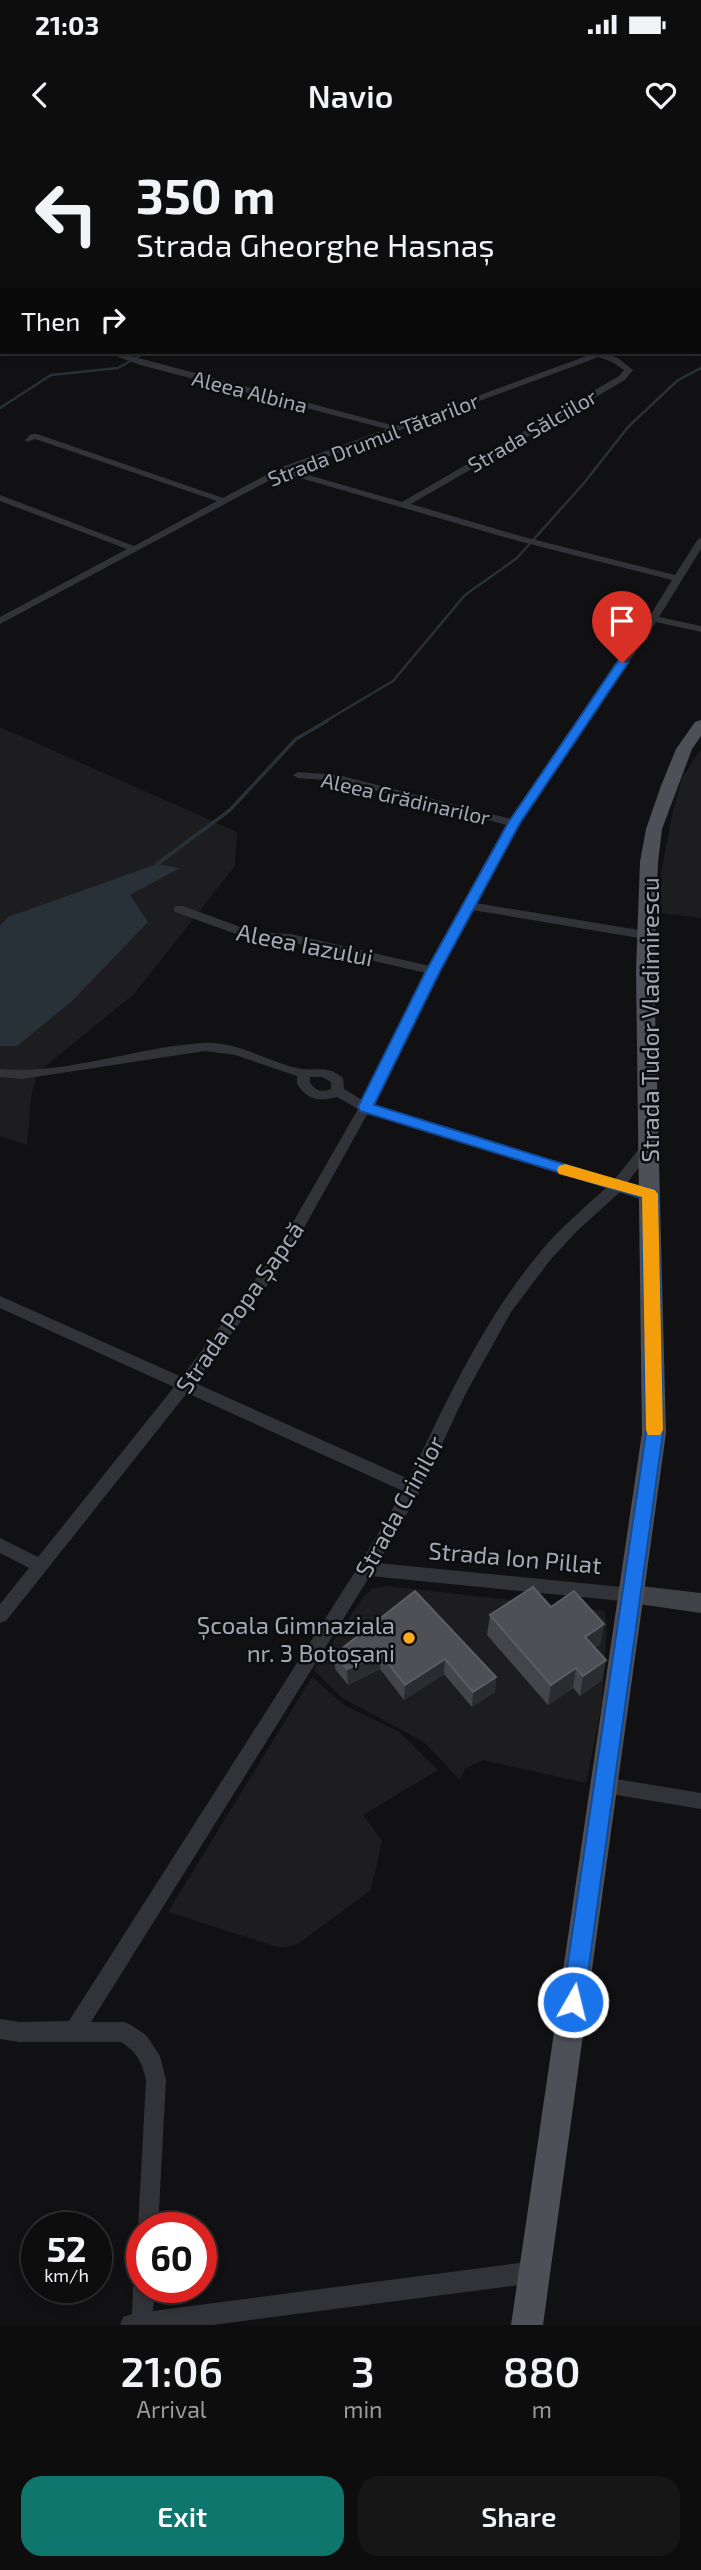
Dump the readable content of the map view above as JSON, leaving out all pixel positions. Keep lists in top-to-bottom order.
{
  "streets": {
    "main road": ["Strada Tudor Vladimirescu", "Strada Ion Pillat"],
    "street": [
      "Aleea Albina",
      "Strada Sălciilor",
      "Strada Drumul Tătarilor",
      "Aleea Grădinarilor",
      "Aleea Iazului",
      "Strada Popa Șapcă",
      "Strada Crinilor"
    ]
  },
  "crossings": [
    ["Aleea Albina", "Strada Drumul Tătarilor"],
    ["Aleea Grădinarilor", "Strada Popa Șapcă"],
    ["Aleea Iazului", "Strada Popa Șapcă"],
    ["Strada Tudor Vladimirescu", "Strada Crinilor"],
    ["Strada Tudor Vladimirescu", "Strada Ion Pillat"],
    ["Strada Crinilor", "Strada Ion Pillat"]
  ],
  "places": ["Școala Gimnaziala nr. 3 Botoșani"],
  "page": {
    "status": "21:03",
    "header": "Navio",
    "turn": ["350 m", "Strada Gheorghe Hasnaș"],
    "then": "Then",
    "speed": "52 km/h",
    "limit": "60",
    "eta": [
      "21:06",
      "Arrival",
      "3",
      "min",
      "880",
      "m"
    ],
    "buttons": ["Exit", "Share"]
  }
}
